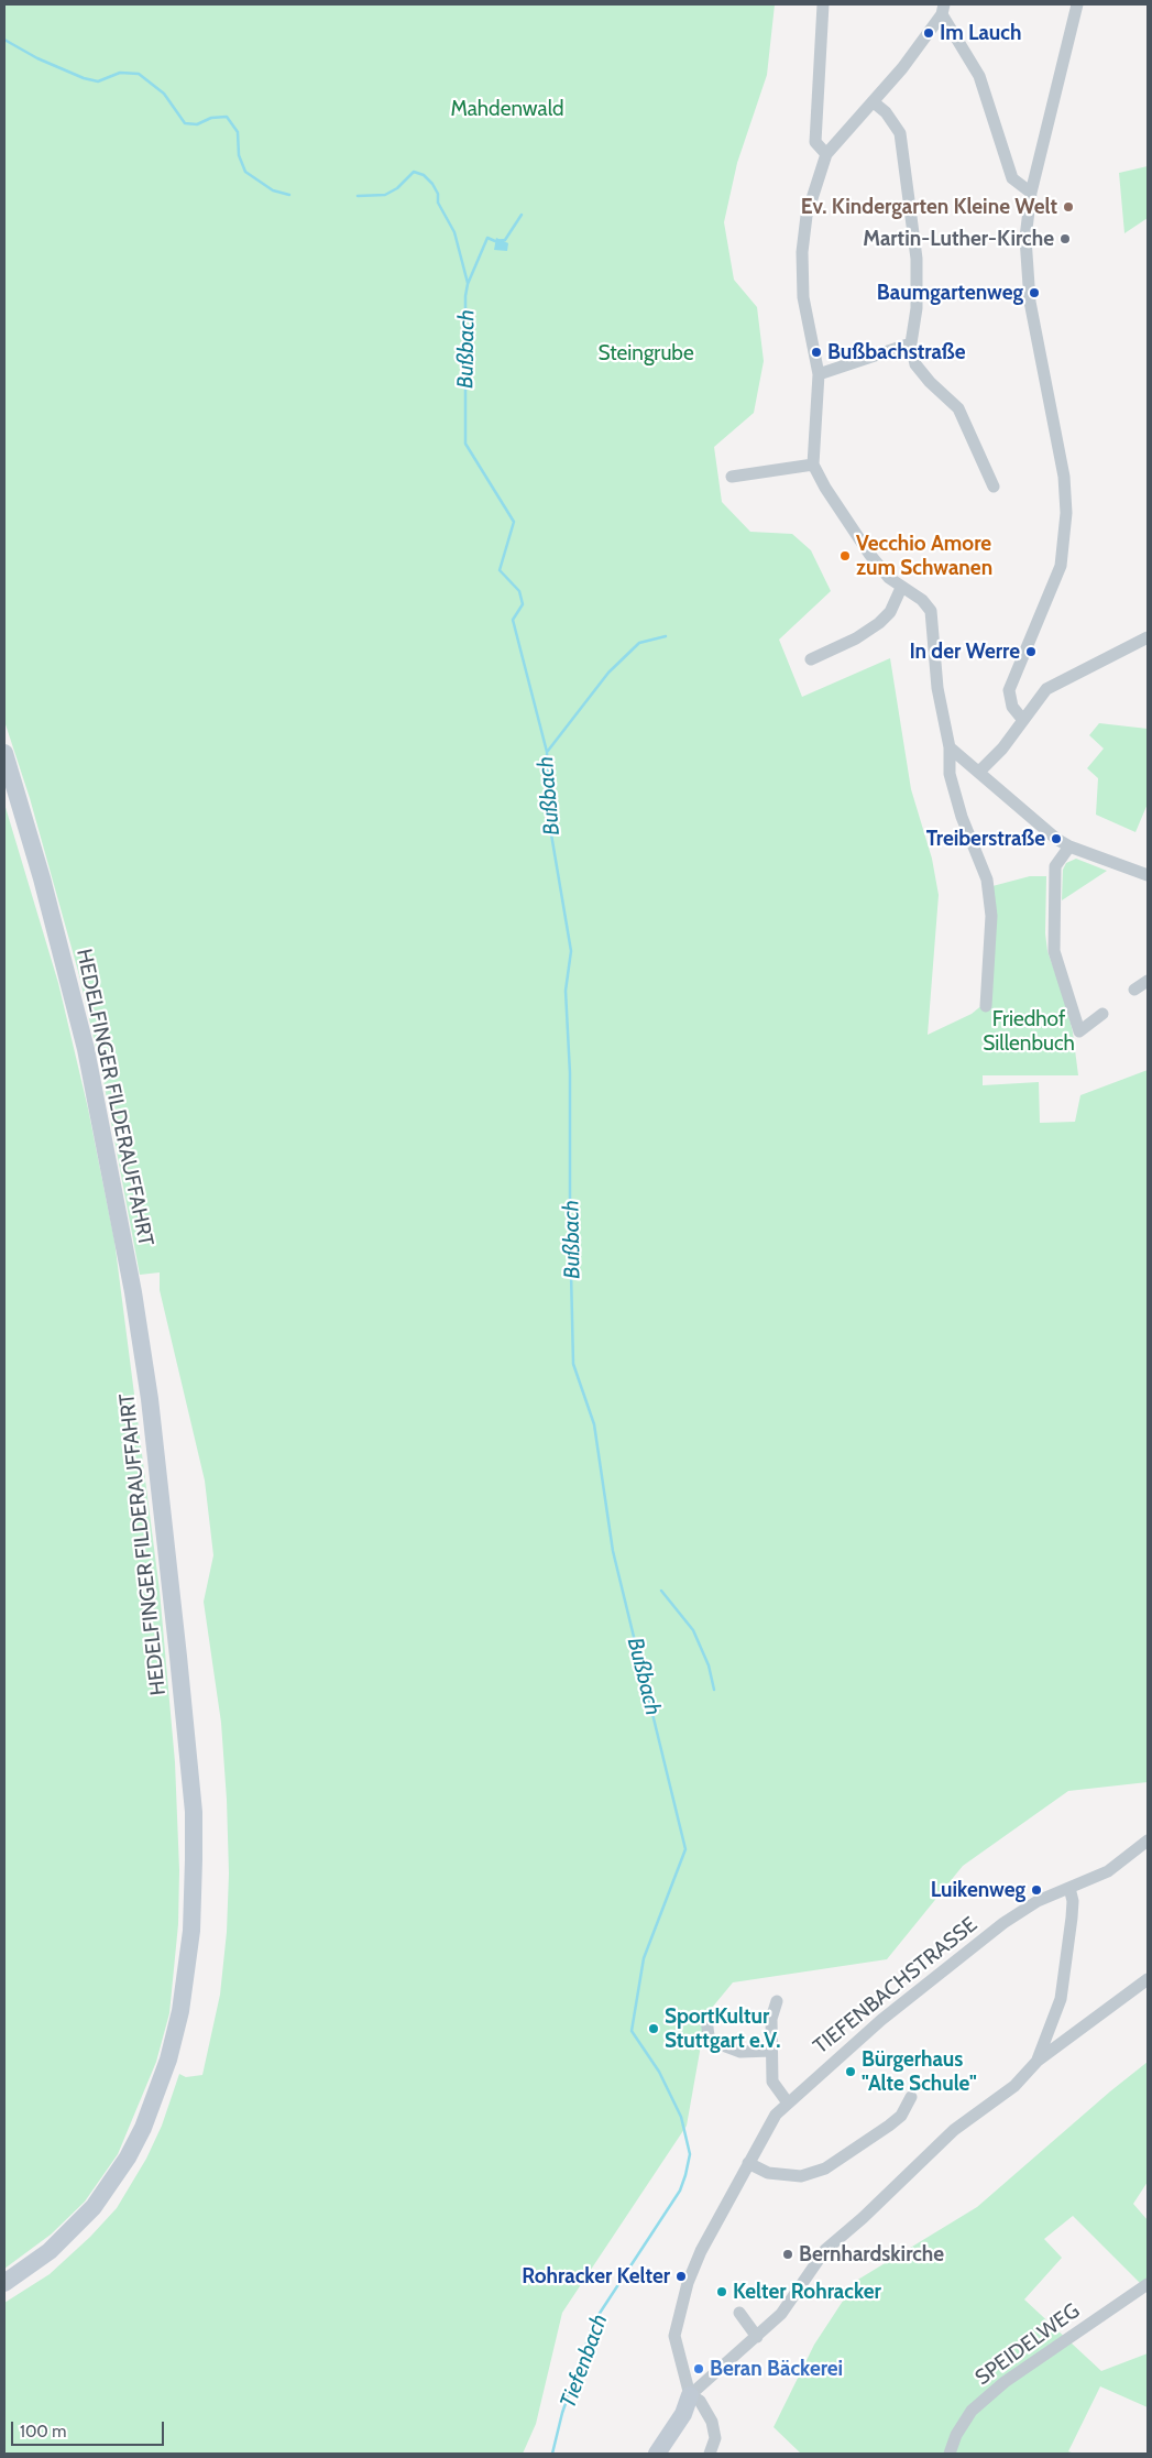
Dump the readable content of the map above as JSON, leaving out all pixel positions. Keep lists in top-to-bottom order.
{
  "streets": {
    "main road": ["HEDELFINGER FILDERAUFFAHRT"],
    "street": ["TIEFENBACHSTRASSE", "SPEIDELWEG"]
  },
  "water": ["Bußbach", "Tiefenbach"],
  "parks": ["Mahdenwald", "Steingrube", "Friedhof Sillenbuch"],
  "places": [
    "Im Lauch",
    "Ev. Kindergarten Kleine Welt",
    "Martin-Luther-Kirche",
    "Baumgartenweg",
    "Bußbachstraße",
    "Vecchio Amore zum Schwanen",
    "In der Werre",
    "Treiberstraße",
    "Luikenweg",
    "SportKultur Stuttgart e.V.",
    "Bürgerhaus \"Alte Schule\"",
    "Bernhardskirche",
    "Rohracker Kelter",
    "Kelter Rohracker",
    "Beran Bäckerei"
  ],
  "scale_bar": "100 m"
}
